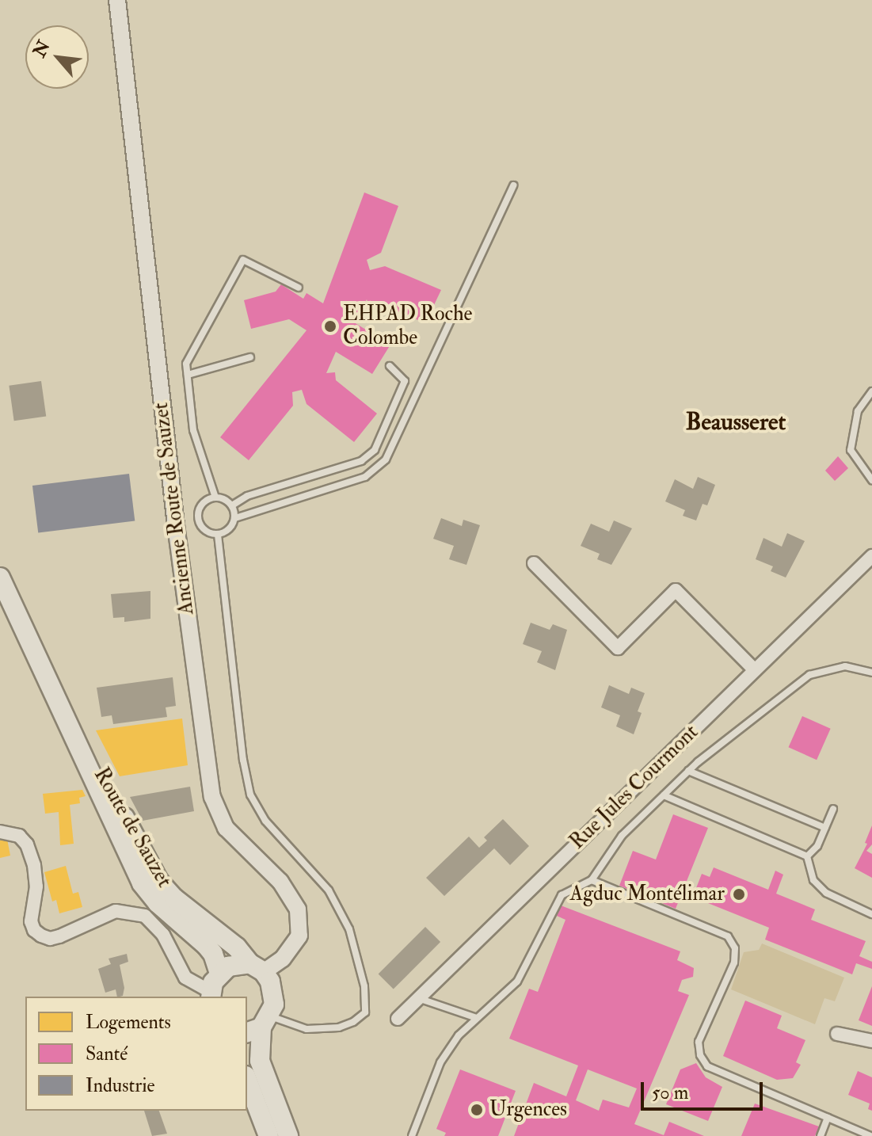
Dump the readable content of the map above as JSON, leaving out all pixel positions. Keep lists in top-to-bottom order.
{
  "streets": {
    "main road": ["Route de Sauzet"],
    "street": ["Ancienne Route de Sauzet", "Rue Jules Courmont"]
  },
  "crossings": [
    ["Ancienne Route de Sauzet", "Route de Sauzet"]
  ],
  "districts": ["Beausseret"],
  "places": ["EHPAD Roche Colombe", "Agduc Montélimar", "Urgences"],
  "legend": ["Logements", "Santé", "Industrie"],
  "scale_bar": "50 m",
  "north": "top left"
}
